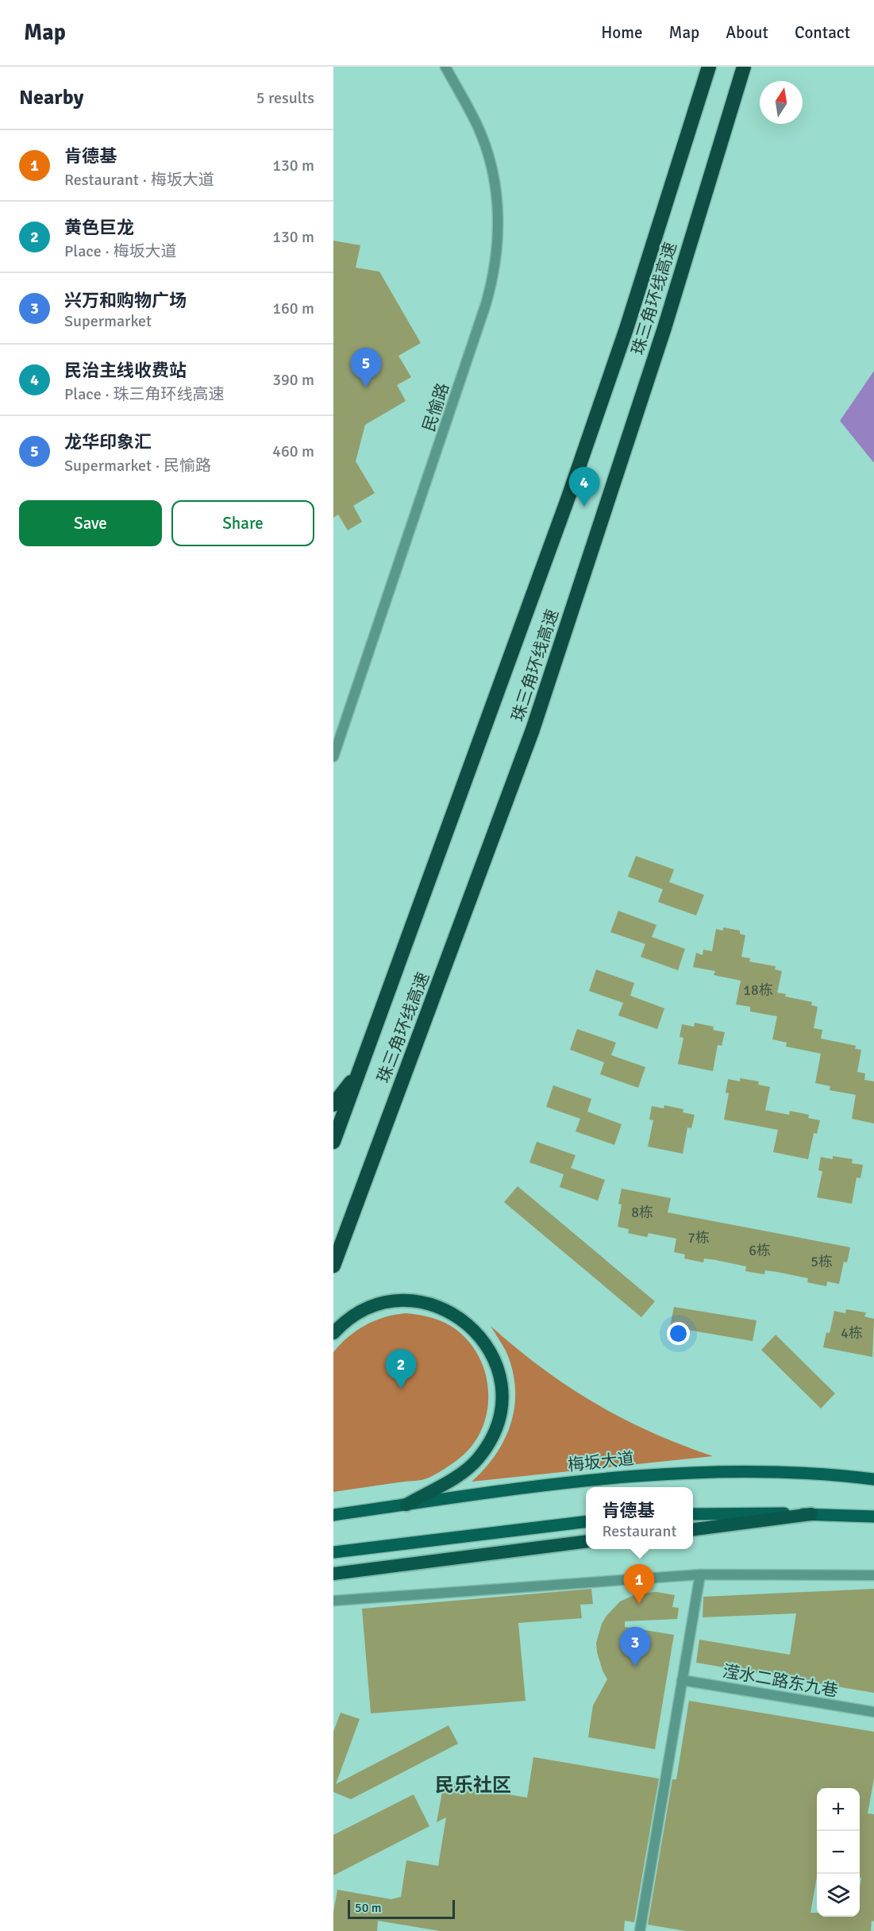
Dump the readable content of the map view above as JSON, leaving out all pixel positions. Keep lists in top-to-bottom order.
{
  "streets": {
    "highway": ["珠三角环线高速"],
    "main road": ["梅坂大道"],
    "street": ["民愉路", "滢水二路东九巷"]
  },
  "districts": ["民乐社区"],
  "house_numbers": [
    "18栋",
    "8栋",
    "7栋",
    "6栋",
    "5栋",
    "4栋"
  ],
  "scale_bar": "50 m",
  "north": "top",
  "page": {
    "header": "Map",
    "nav": [
      "Home",
      "Map",
      "About",
      "Contact"
    ],
    "heading": ["Nearby", "5 results"],
    "list": [
      {
        "mark": "1",
        "name": "肯德基",
        "note": "Restaurant · 梅坂大道",
        "value": "130 m"
      },
      {
        "mark": "2",
        "name": "黄色巨龙",
        "note": "Place · 梅坂大道",
        "value": "130 m"
      },
      {
        "mark": "3",
        "name": "兴万和购物广场",
        "note": "Supermarket",
        "value": "160 m"
      },
      {
        "mark": "4",
        "name": "民治主线收费站",
        "note": "Place · 珠三角环线高速",
        "value": "390 m"
      },
      {
        "mark": "5",
        "name": "龙华印象汇",
        "note": "Supermarket · 民愉路",
        "value": "460 m"
      }
    ],
    "pins": [
      "5",
      "4",
      "2",
      "1",
      "3"
    ],
    "buttons": ["Save", "Share"],
    "popup": ["肯德基", "Restaurant"],
    "map_buttons": ["+", "−"],
    "scale": "50 m"
  }
}
